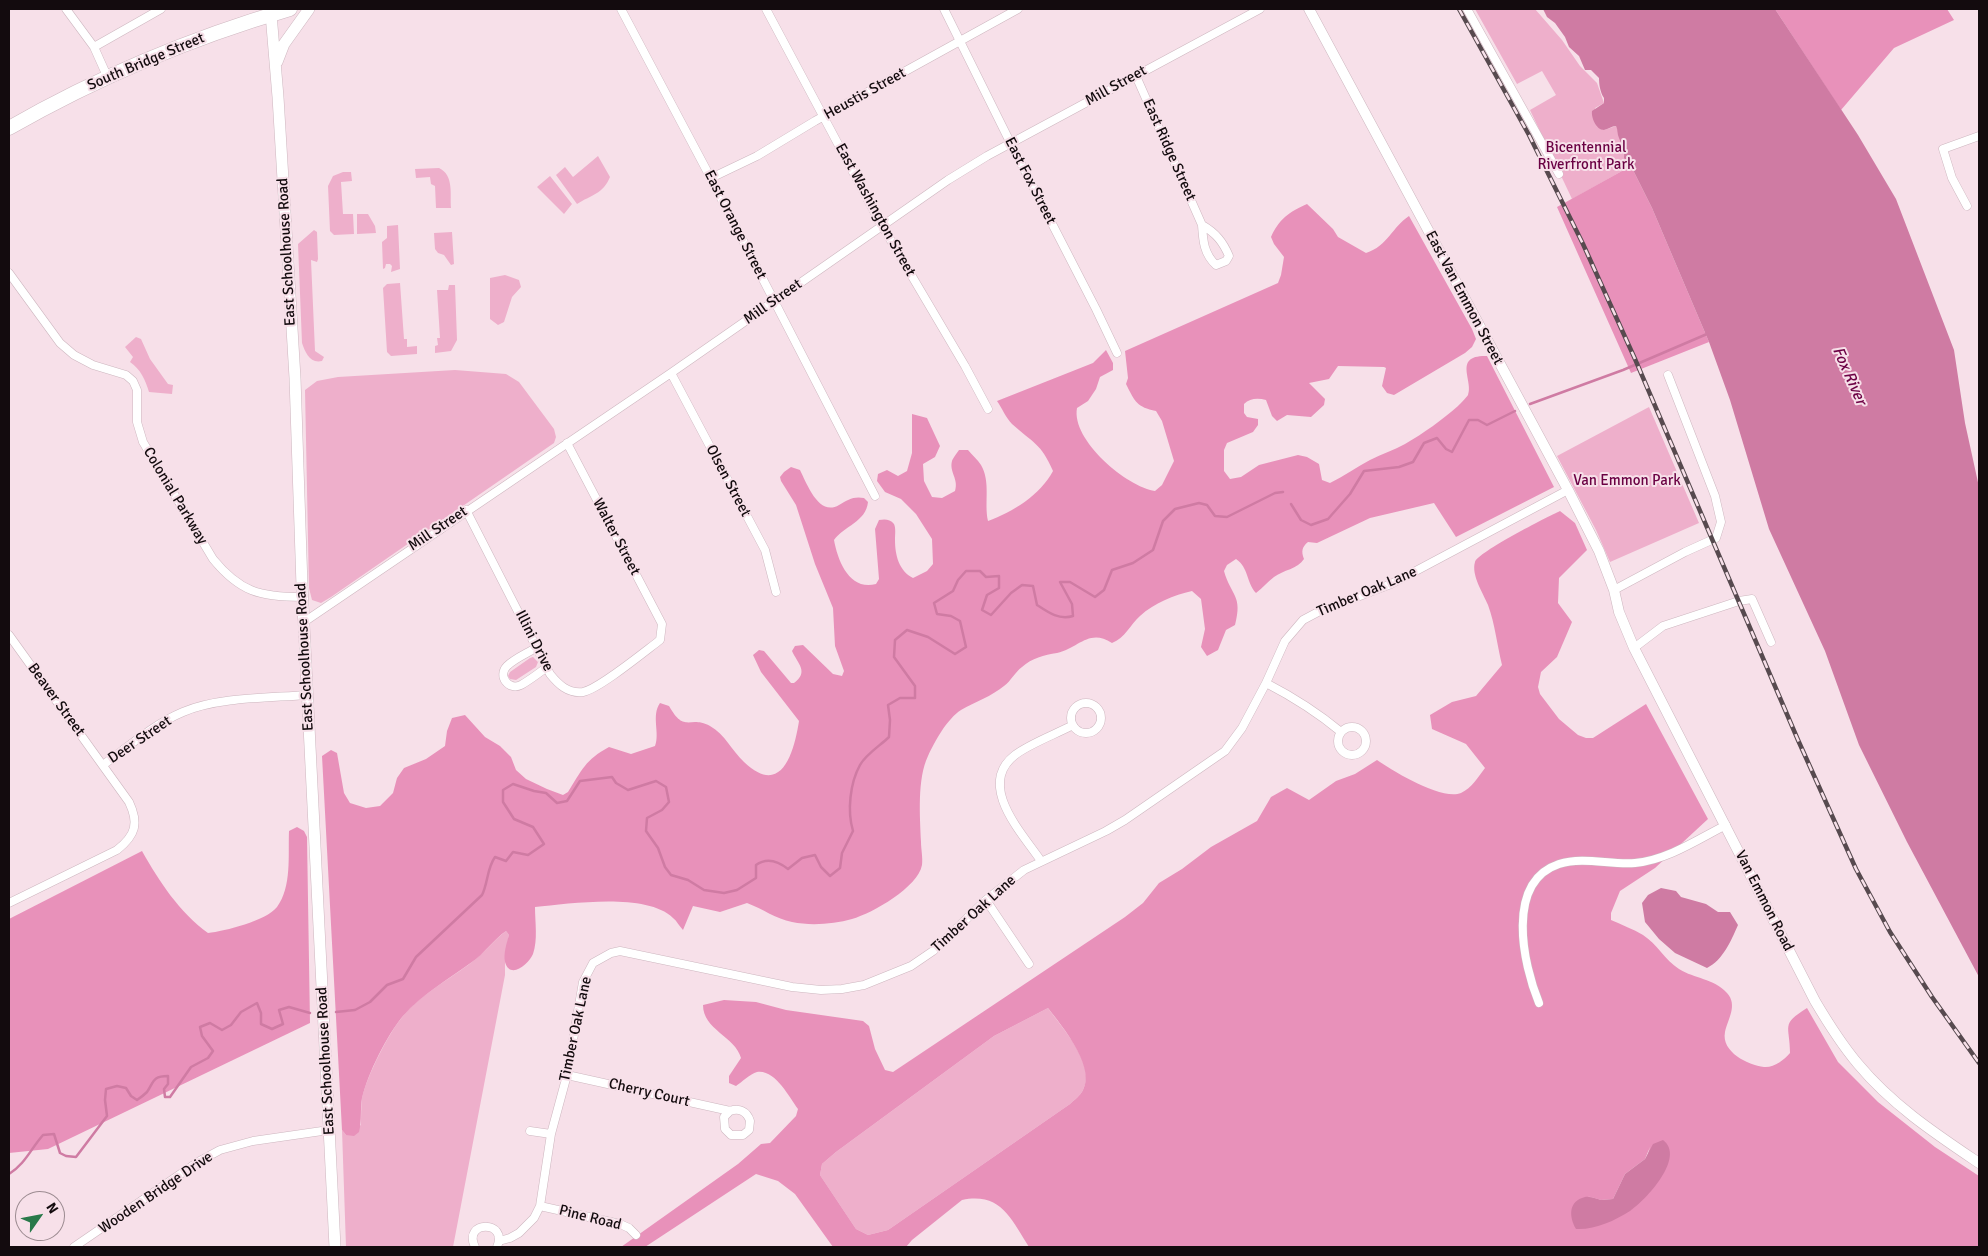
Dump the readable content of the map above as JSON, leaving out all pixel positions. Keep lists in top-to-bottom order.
{
  "streets": {
    "highway": ["South Bridge Street"],
    "main road": ["East Schoolhouse Road"],
    "street": [
      "Mill Street",
      "Heustis Street",
      "East Ridge Street",
      "East Fox Street",
      "East Washington Street",
      "East Orange Street",
      "East Van Emmon Street",
      "Olsen Street",
      "Colonial Parkway",
      "Walter Street",
      "Timber Oak Lane",
      "Illini Drive",
      "Beaver Street",
      "Deer Street",
      "Van Emmon Road",
      "Cherry Court",
      "Wooden Bridge Drive",
      "Pine Road"
    ]
  },
  "crossings": [
    ["South Bridge Street", "East Schoolhouse Road"],
    ["Mill Street", "East Ridge Street"],
    ["Mill Street", "East Fox Street"],
    ["Mill Street", "East Washington Street"],
    ["Mill Street", "East Orange Street"],
    ["Mill Street", "East Schoolhouse Road"],
    ["Mill Street", "Olsen Street"],
    ["Mill Street", "Walter Street"],
    ["Mill Street", "Illini Drive"],
    ["Heustis Street", "East Fox Street"],
    ["Heustis Street", "East Washington Street"],
    ["Heustis Street", "East Orange Street"],
    ["East Schoolhouse Road", "Colonial Parkway"],
    ["East Schoolhouse Road", "Deer Street"],
    ["East Schoolhouse Road", "Wooden Bridge Drive"],
    ["East Van Emmon Street", "Timber Oak Lane"],
    ["East Van Emmon Street", "Van Emmon Road"],
    ["Walter Street", "Illini Drive"],
    ["Timber Oak Lane", "Cherry Court"],
    ["Timber Oak Lane", "Pine Road"],
    ["Beaver Street", "Deer Street"]
  ],
  "water": ["Fox River"],
  "parks": ["Bicentennial Riverfront Park", "Van Emmon Park"],
  "north": "top right"
}
